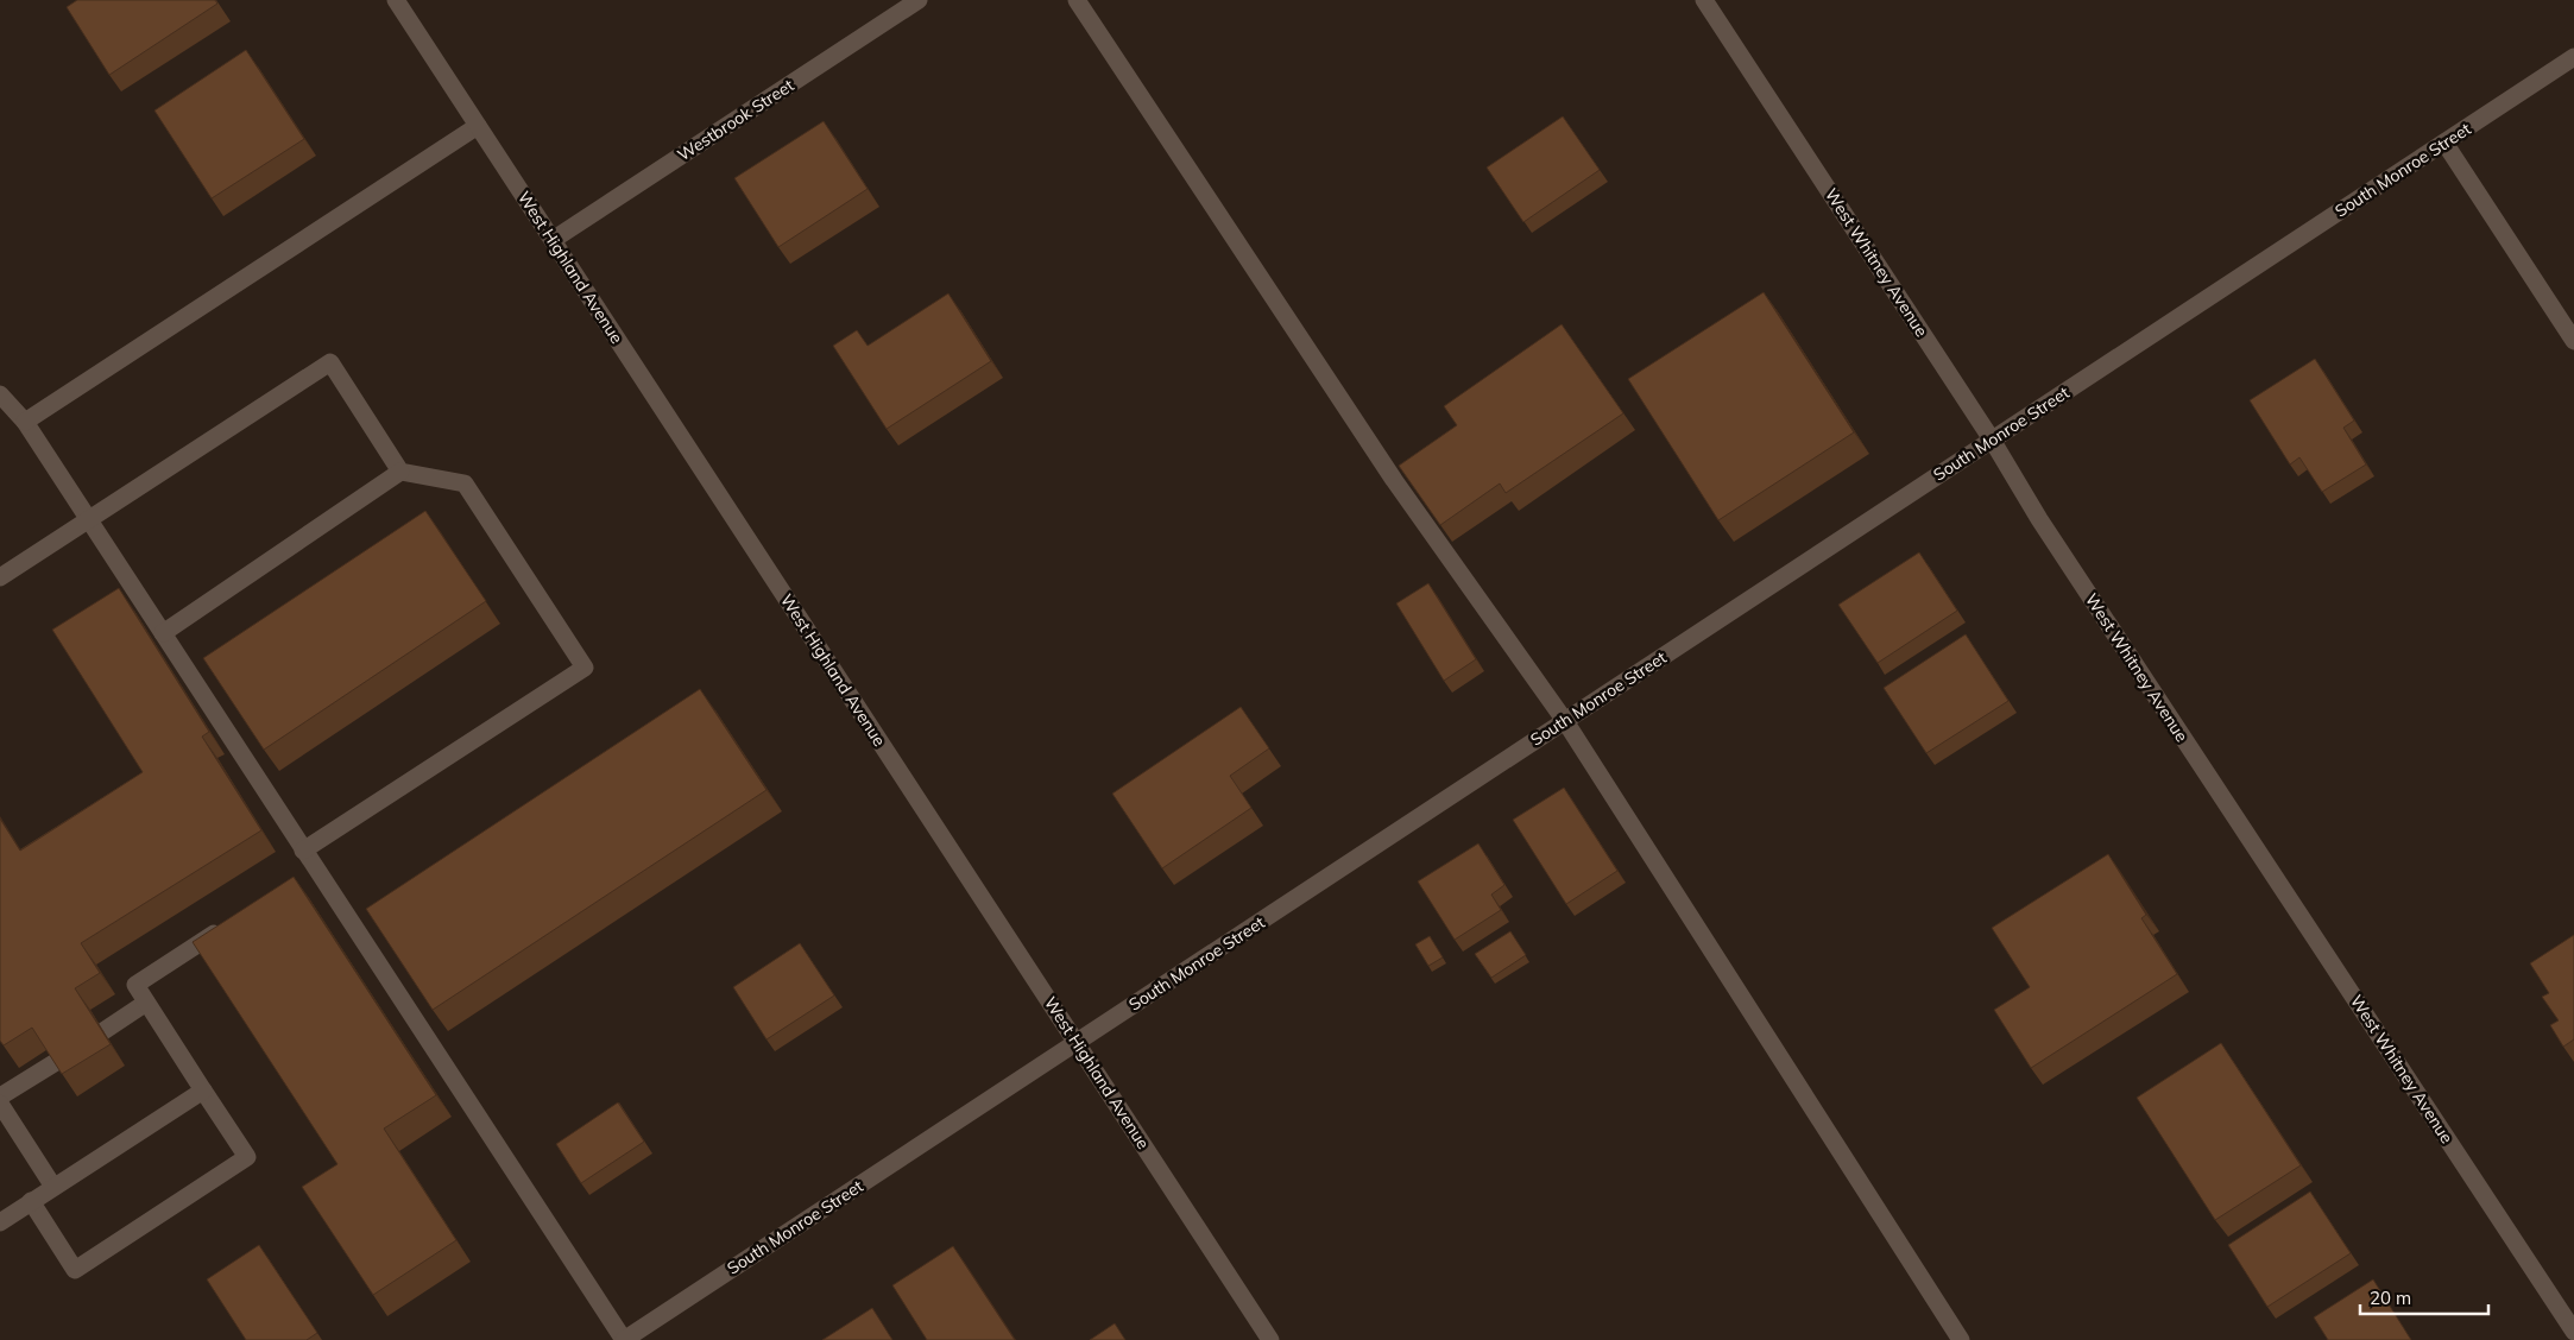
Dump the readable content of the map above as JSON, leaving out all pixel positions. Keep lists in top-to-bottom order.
{
  "streets": {
    "street": [
      "Westbrook Street",
      "South Monroe Street",
      "West Whitney Avenue",
      "West Highland Avenue"
    ]
  },
  "crossings": [
    ["Westbrook Street", "West Highland Avenue"],
    ["South Monroe Street", "West Whitney Avenue"],
    ["South Monroe Street", "West Highland Avenue"]
  ],
  "scale_bar": "20 m"
}
